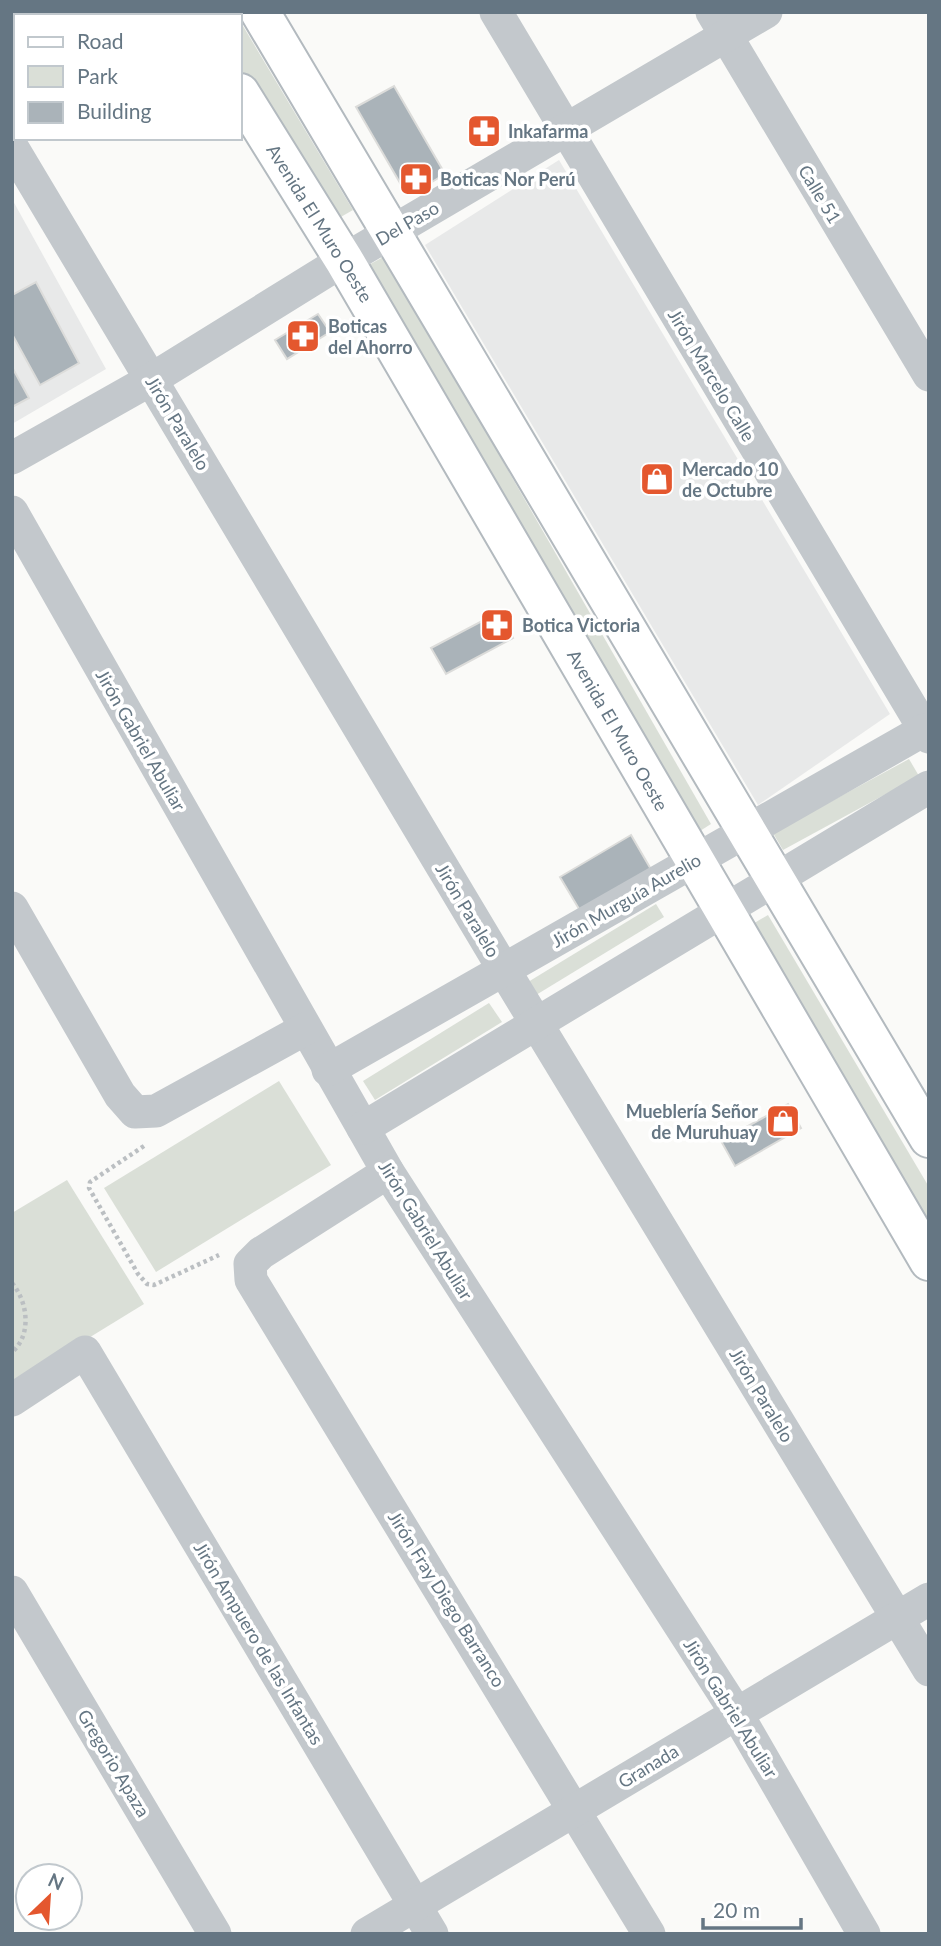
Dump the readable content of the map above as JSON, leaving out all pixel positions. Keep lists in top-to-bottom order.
{
  "streets": {
    "main road": ["Avenida El Muro Oeste"],
    "street": [
      "Calle 51",
      "Del Paso",
      "Jirón Marcelo Calle",
      "Jirón Paralelo",
      "Jirón Gabriel Abuliar",
      "Jirón Murguía Aurelio",
      "Jirón Fray Diego Barranco",
      "Jirón Ampuero de las Infantas",
      "Gregorio Apaza",
      "Granada"
    ]
  },
  "crossings": [
    ["Calle 51", "Del Paso"],
    ["Avenida El Muro Oeste", "Del Paso"],
    ["Avenida El Muro Oeste", "Jirón Murguía Aurelio"],
    ["Del Paso", "Jirón Marcelo Calle"],
    ["Del Paso", "Jirón Paralelo"],
    ["Jirón Marcelo Calle", "Jirón Murguía Aurelio"],
    ["Jirón Paralelo", "Jirón Murguía Aurelio"],
    ["Jirón Paralelo", "Granada"],
    ["Jirón Gabriel Abuliar", "Jirón Murguía Aurelio"],
    ["Jirón Gabriel Abuliar", "Granada"],
    ["Jirón Fray Diego Barranco", "Granada"],
    ["Jirón Ampuero de las Infantas", "Granada"]
  ],
  "places": {
    "pharmacy": [
      "Inkafarma",
      "Boticas Nor Perú",
      "Boticas del Ahorro",
      "Botica Victoria"
    ],
    "shop": ["Mercado 10 de Octubre", "Mueblería Señor de Muruhuay"]
  },
  "legend": ["Road", "Park", "Building"],
  "scale_bar": "20 m",
  "north": "top right"
}
